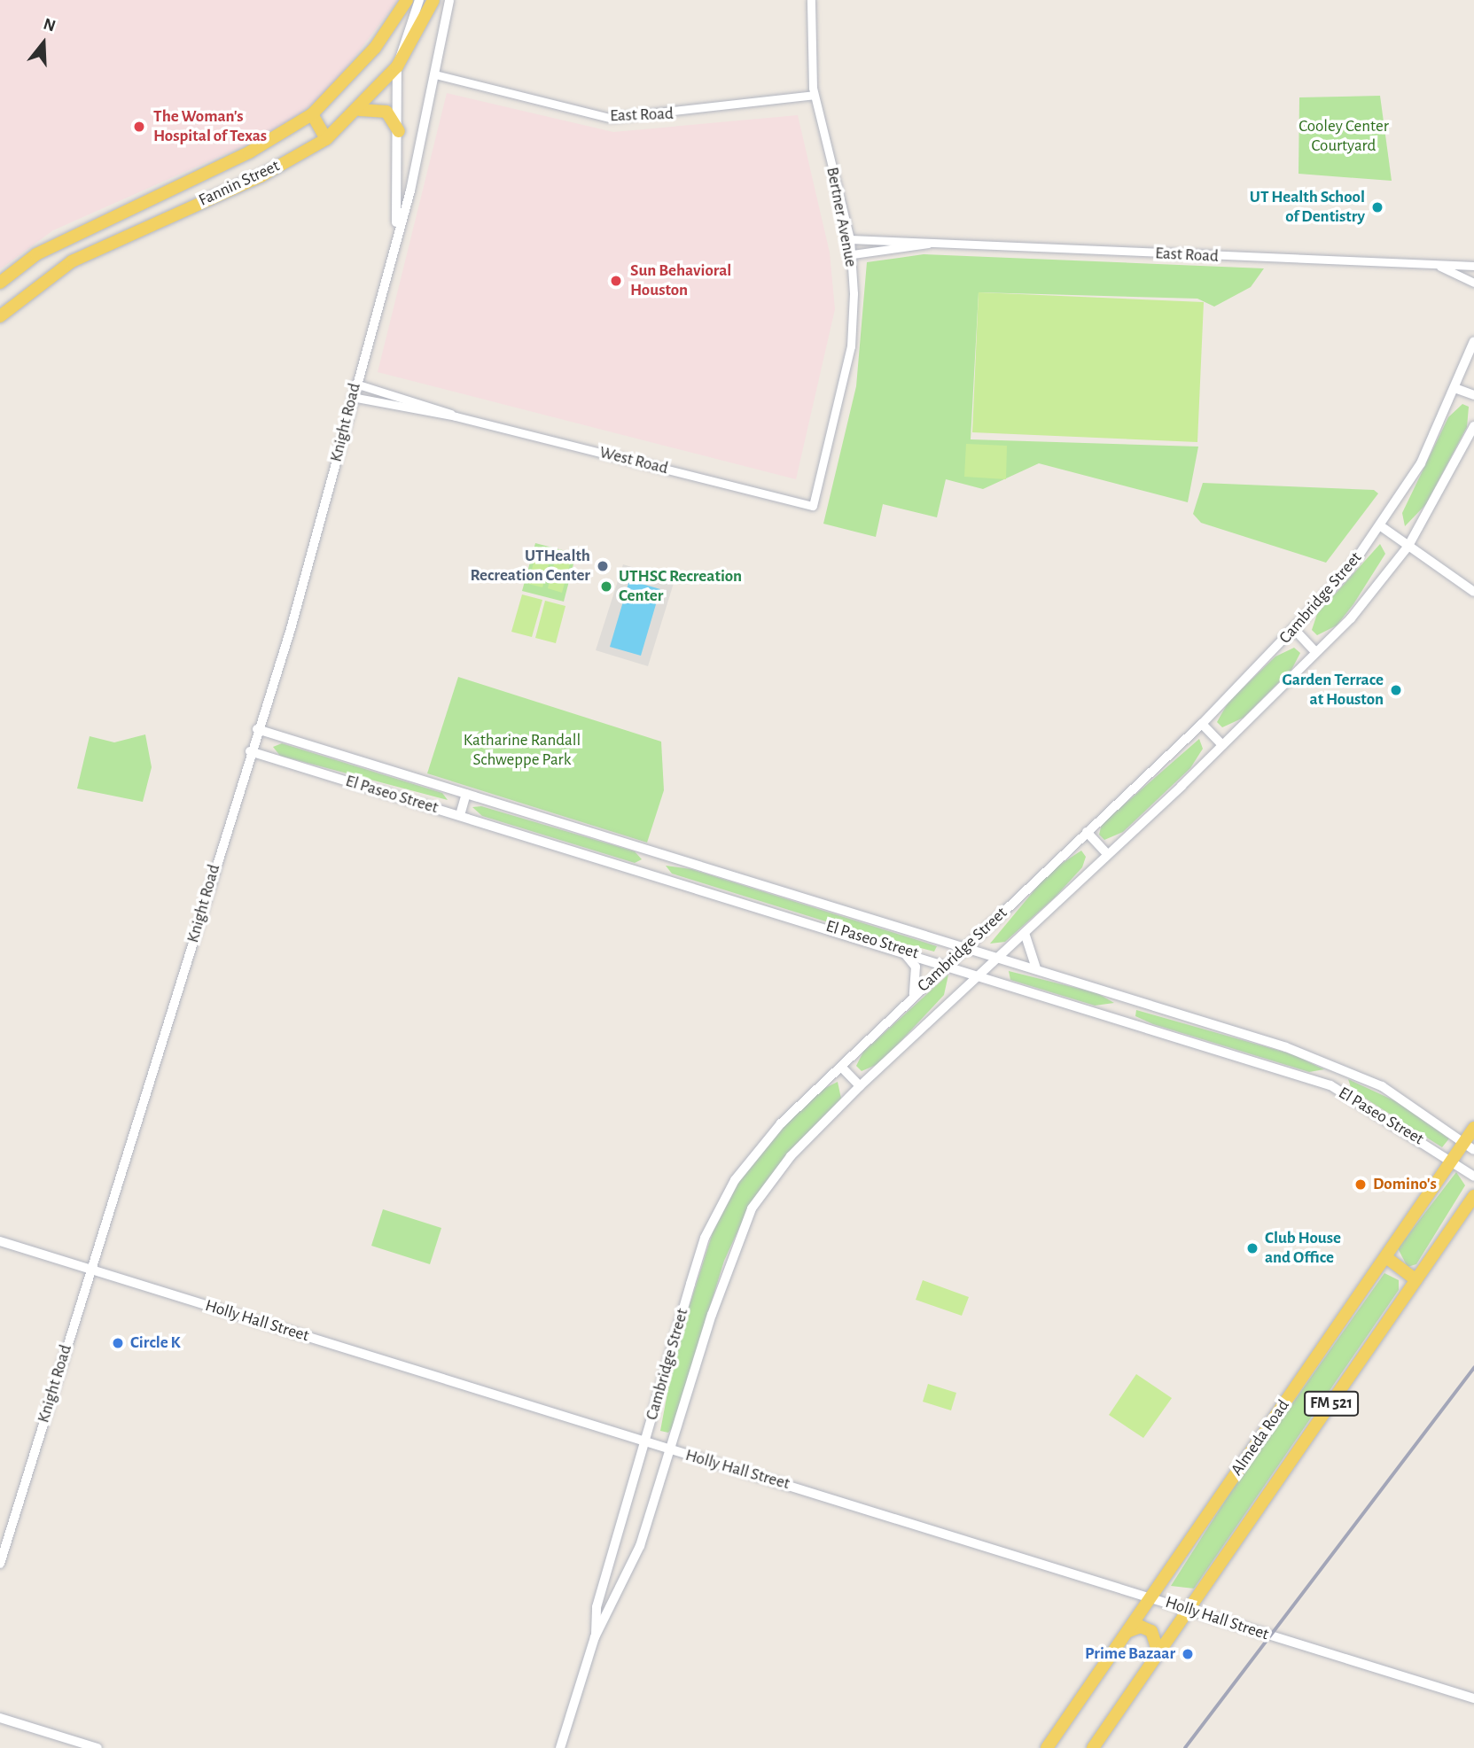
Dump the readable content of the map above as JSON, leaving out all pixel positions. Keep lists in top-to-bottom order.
{
  "streets": {
    "main road": ["Fannin Street", "FM 521", "Almeda Road"],
    "street": [
      "East Road",
      "Bertner Avenue",
      "Knight Road",
      "West Road",
      "Cambridge Street",
      "El Paseo Street",
      "Holly Hall Street"
    ]
  },
  "crossings": [
    ["East Road", "Bertner Avenue"],
    ["East Road", "Knight Road"],
    ["Fannin Street", "Knight Road"],
    ["Bertner Avenue", "West Road"],
    ["Knight Road", "West Road"],
    ["Knight Road", "El Paseo Street"],
    ["Knight Road", "Holly Hall Street"],
    ["Cambridge Street", "El Paseo Street"],
    ["Cambridge Street", "Holly Hall Street"],
    ["El Paseo Street", "Almeda Road"],
    ["Holly Hall Street", "FM 521"],
    ["Holly Hall Street", "Almeda Road"]
  ],
  "parks": ["Cooley Center Courtyard", "Katharine Randall Schweppe Park"],
  "places": [
    "The Woman's Hospital of Texas",
    "UT Health School of Dentistry",
    "Sun Behavioral Houston",
    "UTHealth Recreation Center",
    "UTHSC Recreation Center",
    "Garden Terrace at Houston",
    "Domino's",
    "Club House and Office",
    "Circle K",
    "Prime Bazaar"
  ],
  "north": "top"
}
